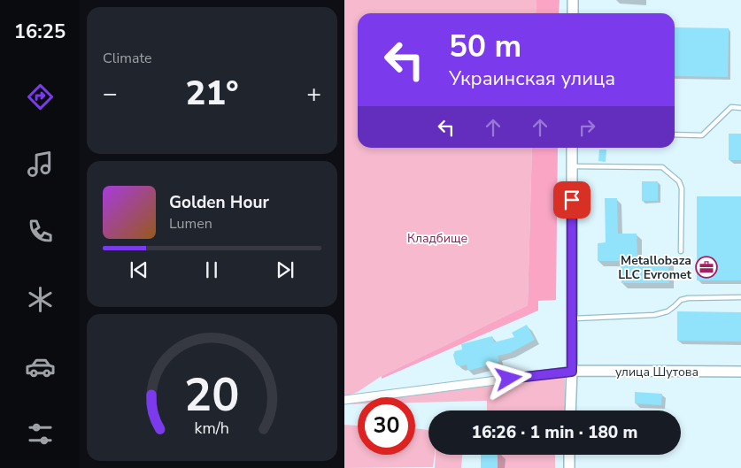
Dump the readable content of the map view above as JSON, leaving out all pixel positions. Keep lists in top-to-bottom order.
{
  "streets": {
    "street": ["улица Шутова"]
  },
  "parks": ["Кладбище"],
  "places": {
    "office": ["Metallobaza LLC Evromet"]
  },
  "page": {
    "tabs": "16:25",
    "tile": "Climate",
    "turn": ["50 m", "Украинская улица"],
    "heat": ["−", "21°", "+"],
    "song": ["Golden Hour", "Lumen"],
    "limit": "30",
    "trip": "16:26 · 1 min · 180 m",
    "gauge": ["20", "km/h"]
  }
}
